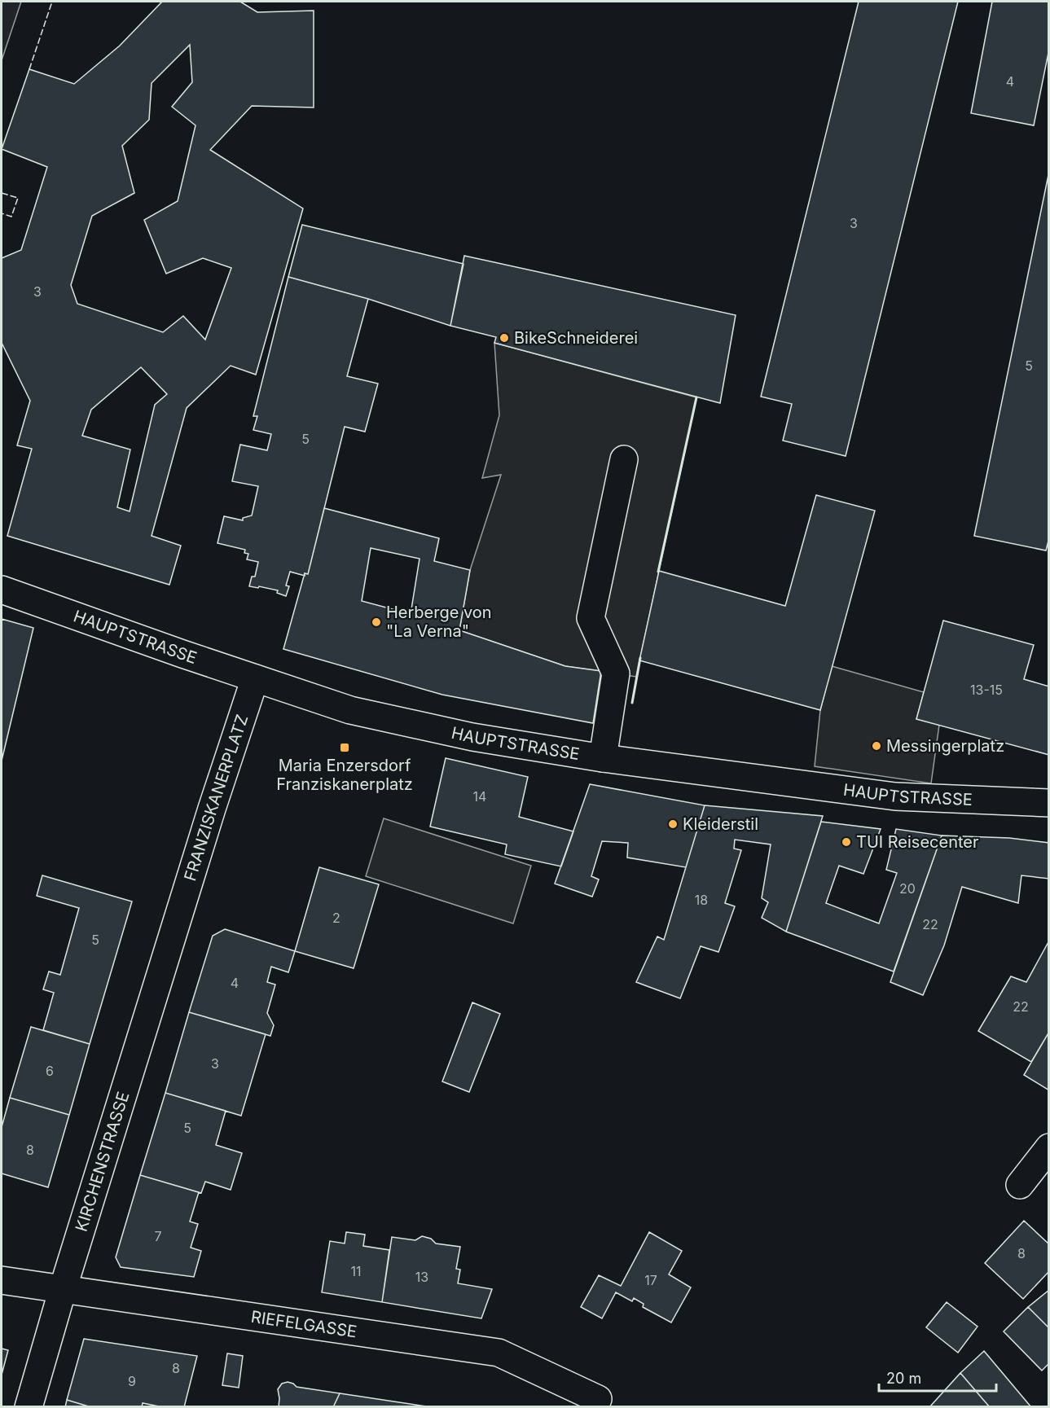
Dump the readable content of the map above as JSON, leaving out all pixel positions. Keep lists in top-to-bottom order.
{
  "streets": {
    "main road": [
      "HAUPTSTRASSE",
      "FRANZISKANERPLATZ",
      "KIRCHENSTRASSE",
      "RIEFELGASSE"
    ]
  },
  "crossings": [
    ["HAUPTSTRASSE", "FRANZISKANERPLATZ"],
    ["FRANZISKANERPLATZ", "KIRCHENSTRASSE"],
    ["KIRCHENSTRASSE", "RIEFELGASSE"]
  ],
  "places": {
    "other": [
      "BikeSchneiderei",
      "Herberge von \"La Verna\"",
      "Messingerplatz",
      "Kleiderstil",
      "TUI Reisecenter"
    ],
    "transit": ["Maria Enzersdorf Franziskanerplatz"]
  },
  "house_numbers": [
    "4",
    "3",
    "3",
    "5",
    "5",
    "13-15",
    "14",
    "20",
    "18",
    "2",
    "22",
    "5",
    "4",
    "22",
    "3",
    "6",
    "5",
    "8",
    "7",
    "8",
    "11",
    "13",
    "17",
    "8",
    "9"
  ],
  "scale_bar": "20 m"
}
